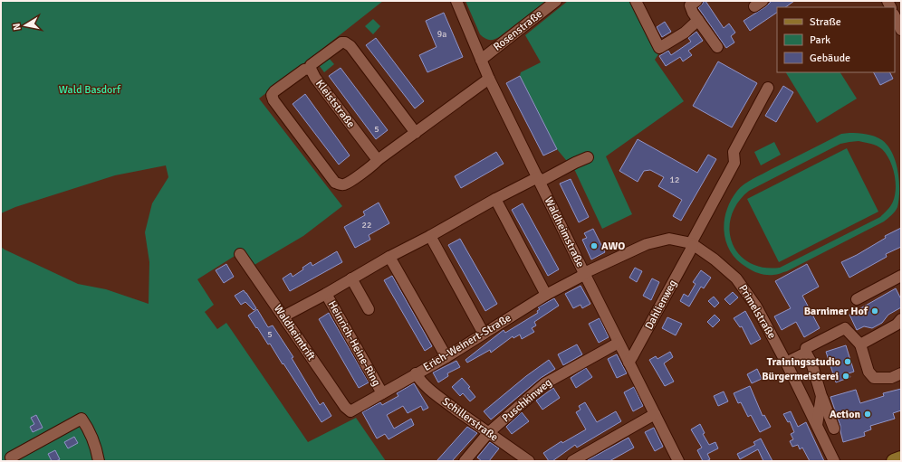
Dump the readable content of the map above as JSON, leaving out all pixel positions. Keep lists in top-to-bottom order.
{
  "streets": {
    "street": [
      "Rosenstraße",
      "Kleiststraße",
      "Waldheimstraße",
      "Dahlienweg",
      "Primelstraße",
      "Waldheimtrift",
      "Erich-Weinert-Straße",
      "Heinrich-Heine-Ring",
      "Puschkinweg",
      "Schillerstraße"
    ]
  },
  "crossings": [
    ["Rosenstraße", "Waldheimstraße"],
    ["Waldheimstraße", "Dahlienweg"],
    ["Waldheimstraße", "Primelstraße"],
    ["Waldheimstraße", "Erich-Weinert-Straße"],
    ["Waldheimstraße", "Heinrich-Heine-Ring"],
    ["Waldheimstraße", "Puschkinweg"],
    ["Dahlienweg", "Primelstraße"],
    ["Primelstraße", "Erich-Weinert-Straße"],
    ["Waldheimtrift", "Erich-Weinert-Straße"],
    ["Waldheimtrift", "Heinrich-Heine-Ring"],
    ["Erich-Weinert-Straße", "Heinrich-Heine-Ring"],
    ["Erich-Weinert-Straße", "Schillerstraße"],
    ["Puschkinweg", "Schillerstraße"]
  ],
  "parks": ["Wald Basdorf"],
  "places": [
    "AWO",
    "Barnimer Hof",
    "Trainingsstudio",
    "Bürgermeisterei",
    "Action"
  ],
  "house_numbers": [
    "9a",
    "5",
    "12",
    "22",
    "5"
  ],
  "legend": ["Straße", "Park", "Gebäude"],
  "north": "left"
}
